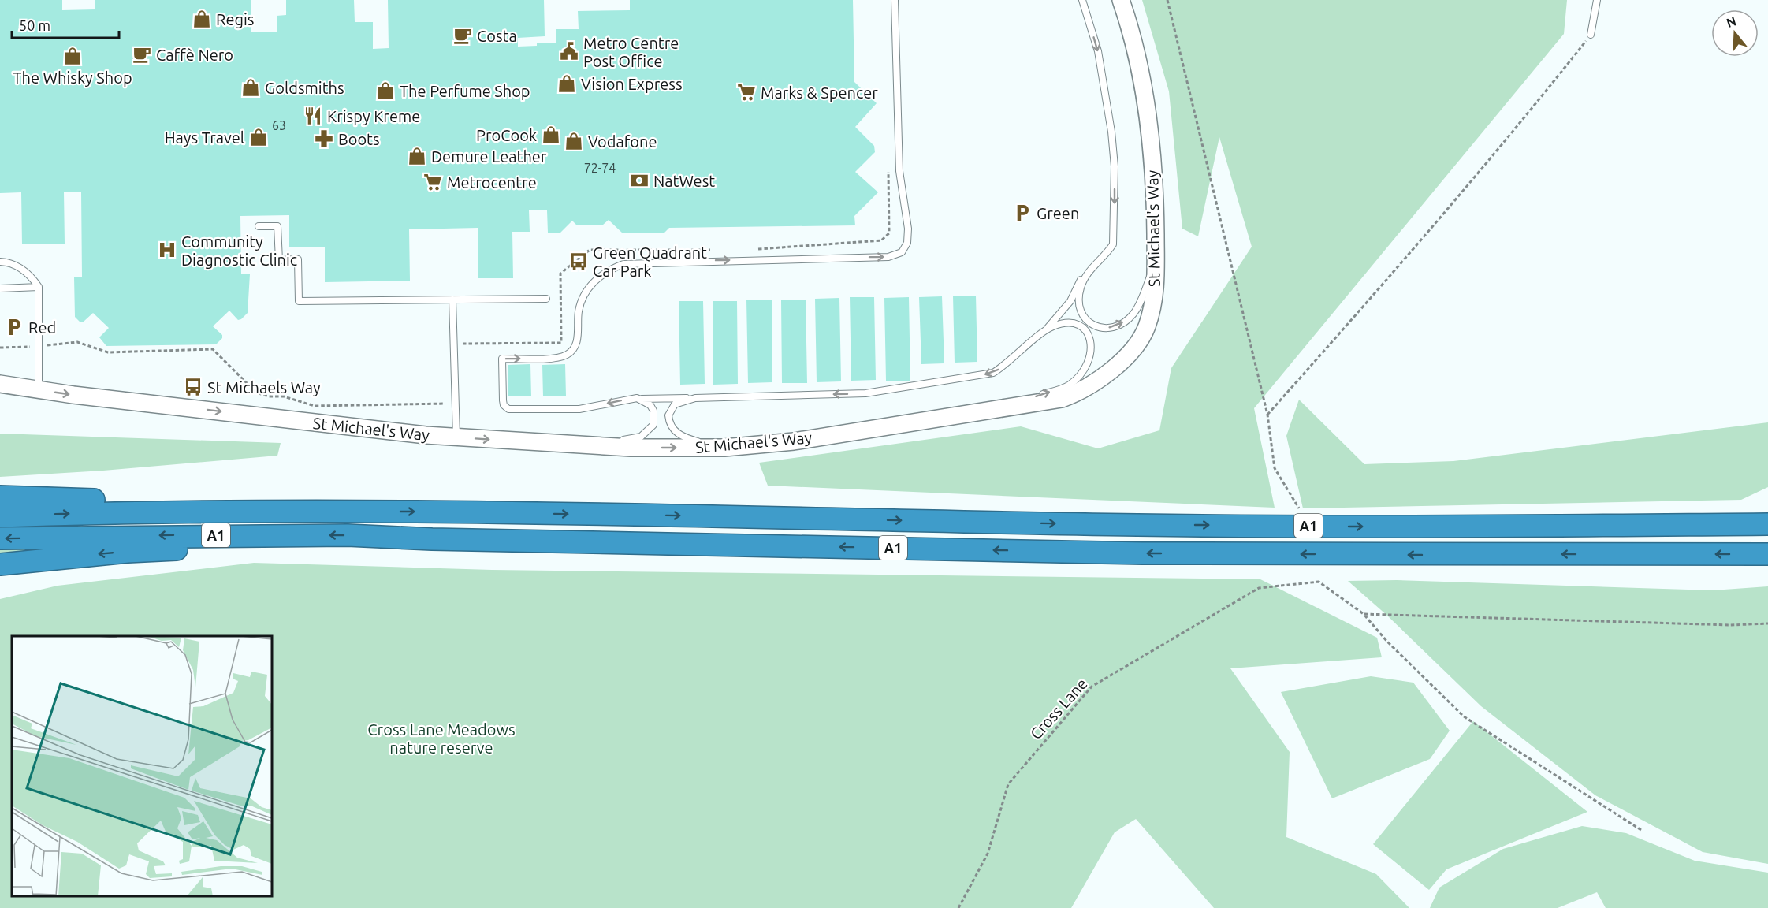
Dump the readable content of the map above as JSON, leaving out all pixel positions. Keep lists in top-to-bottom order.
{
  "streets": {
    "highway": ["A1"],
    "street": ["St Michael's Way"],
    "path": ["Cross Lane"]
  },
  "one_way": ["St Michael's Way"],
  "parks": ["Cross Lane Meadows nature reserve"],
  "places": {
    "shop": [
      "Regis",
      "The Whisky Shop",
      "Vision Express",
      "Goldsmiths",
      "The Perfume Shop",
      "ProCook",
      "Hays Travel",
      "Vodafone",
      "Demure Leather"
    ],
    "cafe": ["Costa", "Caffè Nero"],
    "public building": ["Metro Centre Post Office"],
    "supermarket": ["Marks & Spencer", "Metrocentre"],
    "restaurant": ["Krispy Kreme"],
    "pharmacy": ["Boots"],
    "bank": ["NatWest"],
    "parking": ["Green", "Red"],
    "hospital": ["Community Diagnostic Clinic"],
    "bus stop": ["Green Quadrant Car Park", "St Michaels Way"]
  },
  "house_numbers": ["63", "72-74"],
  "scale_bar": "50 m",
  "north": "top"
}
